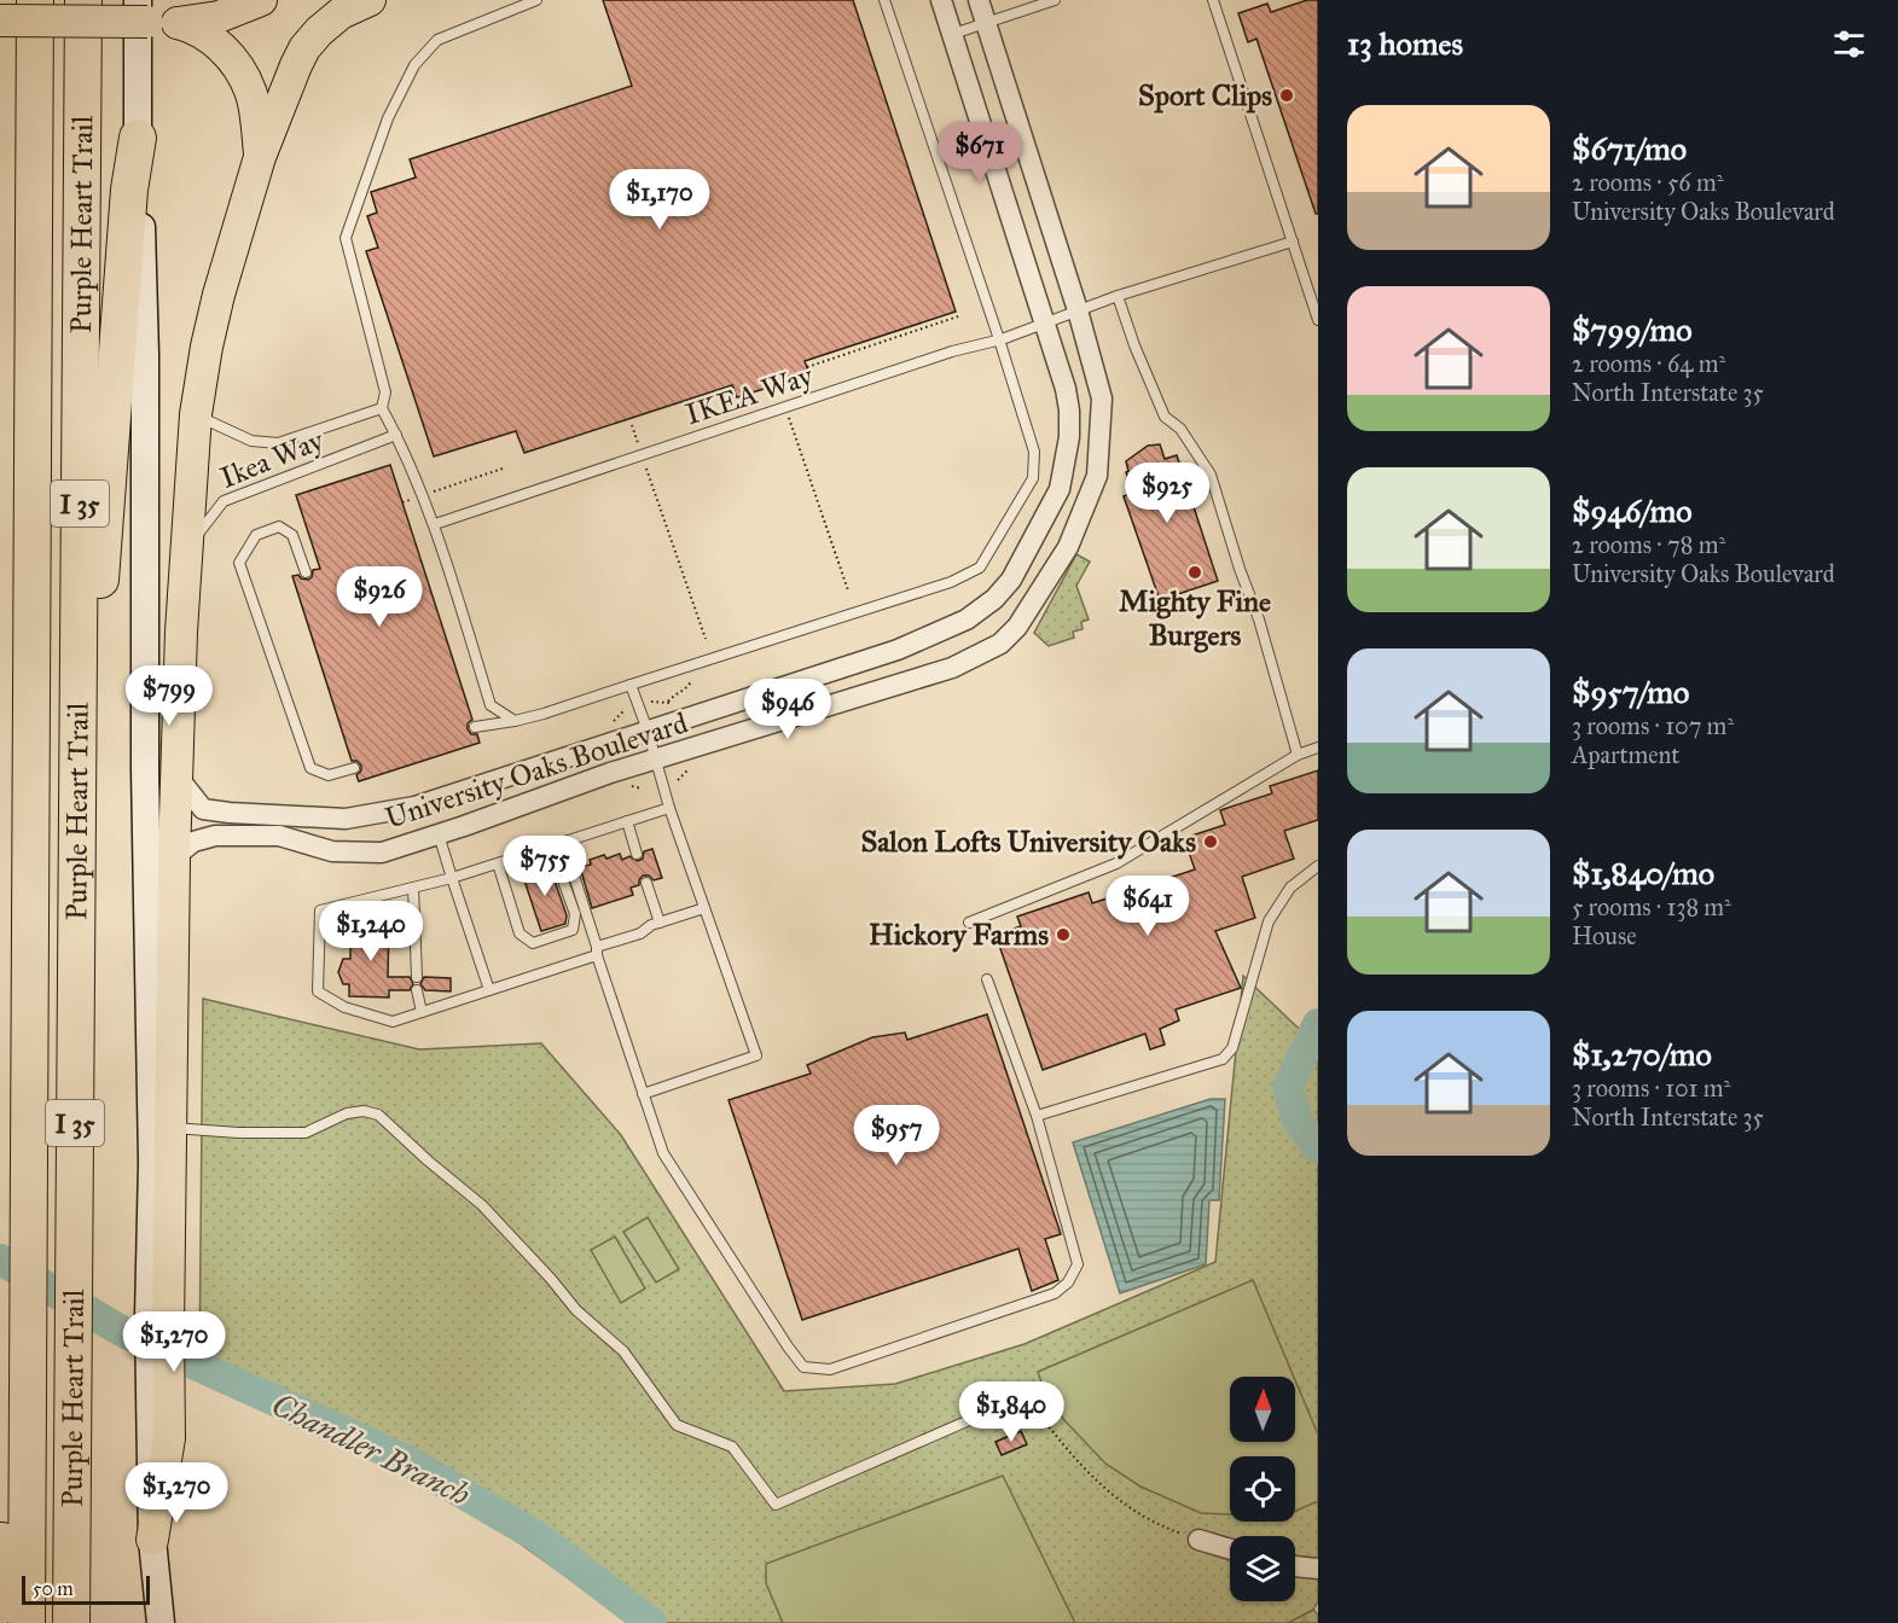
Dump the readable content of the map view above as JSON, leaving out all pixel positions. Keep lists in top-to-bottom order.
{
  "streets": {
    "highway": ["Purple Heart Trail", "I 35"],
    "street": ["University Oaks Boulevard"],
    "lane": ["IKEA Way", "Ikea Way"]
  },
  "crossings": [
    ["IKEA Way", "University Oaks Boulevard"]
  ],
  "water": ["Chandler Branch"],
  "places": [
    "Sport Clips",
    "Mighty Fine Burgers",
    "Salon Lofts University Oaks",
    "Hickory Farms"
  ],
  "scale_bar": "50 m",
  "north": "top",
  "page": {
    "heading": "13 homes",
    "list": [
      {
        "name": "$671/mo",
        "note": "2 rooms · 56 m² · University Oaks Boulevard"
      },
      {
        "name": "$799/mo",
        "note": "2 rooms · 64 m² · North Interstate 35"
      },
      {
        "name": "$946/mo",
        "note": "2 rooms · 78 m² · University Oaks Boulevard"
      },
      {
        "name": "$957/mo",
        "note": "3 rooms · 107 m² · Apartment"
      },
      {
        "name": "$1,840/mo",
        "note": "5 rooms · 138 m² · House"
      },
      {
        "name": "$1,270/mo",
        "note": "3 rooms · 101 m² · North Interstate 35"
      }
    ],
    "price": [
      "$671",
      "$1,170",
      "$925",
      "$926",
      "$799",
      "$946",
      "$755",
      "$641",
      "$1,240",
      "$957",
      "$1,270",
      "$1,840",
      "$1,270"
    ],
    "scale": "50 m"
  }
}
